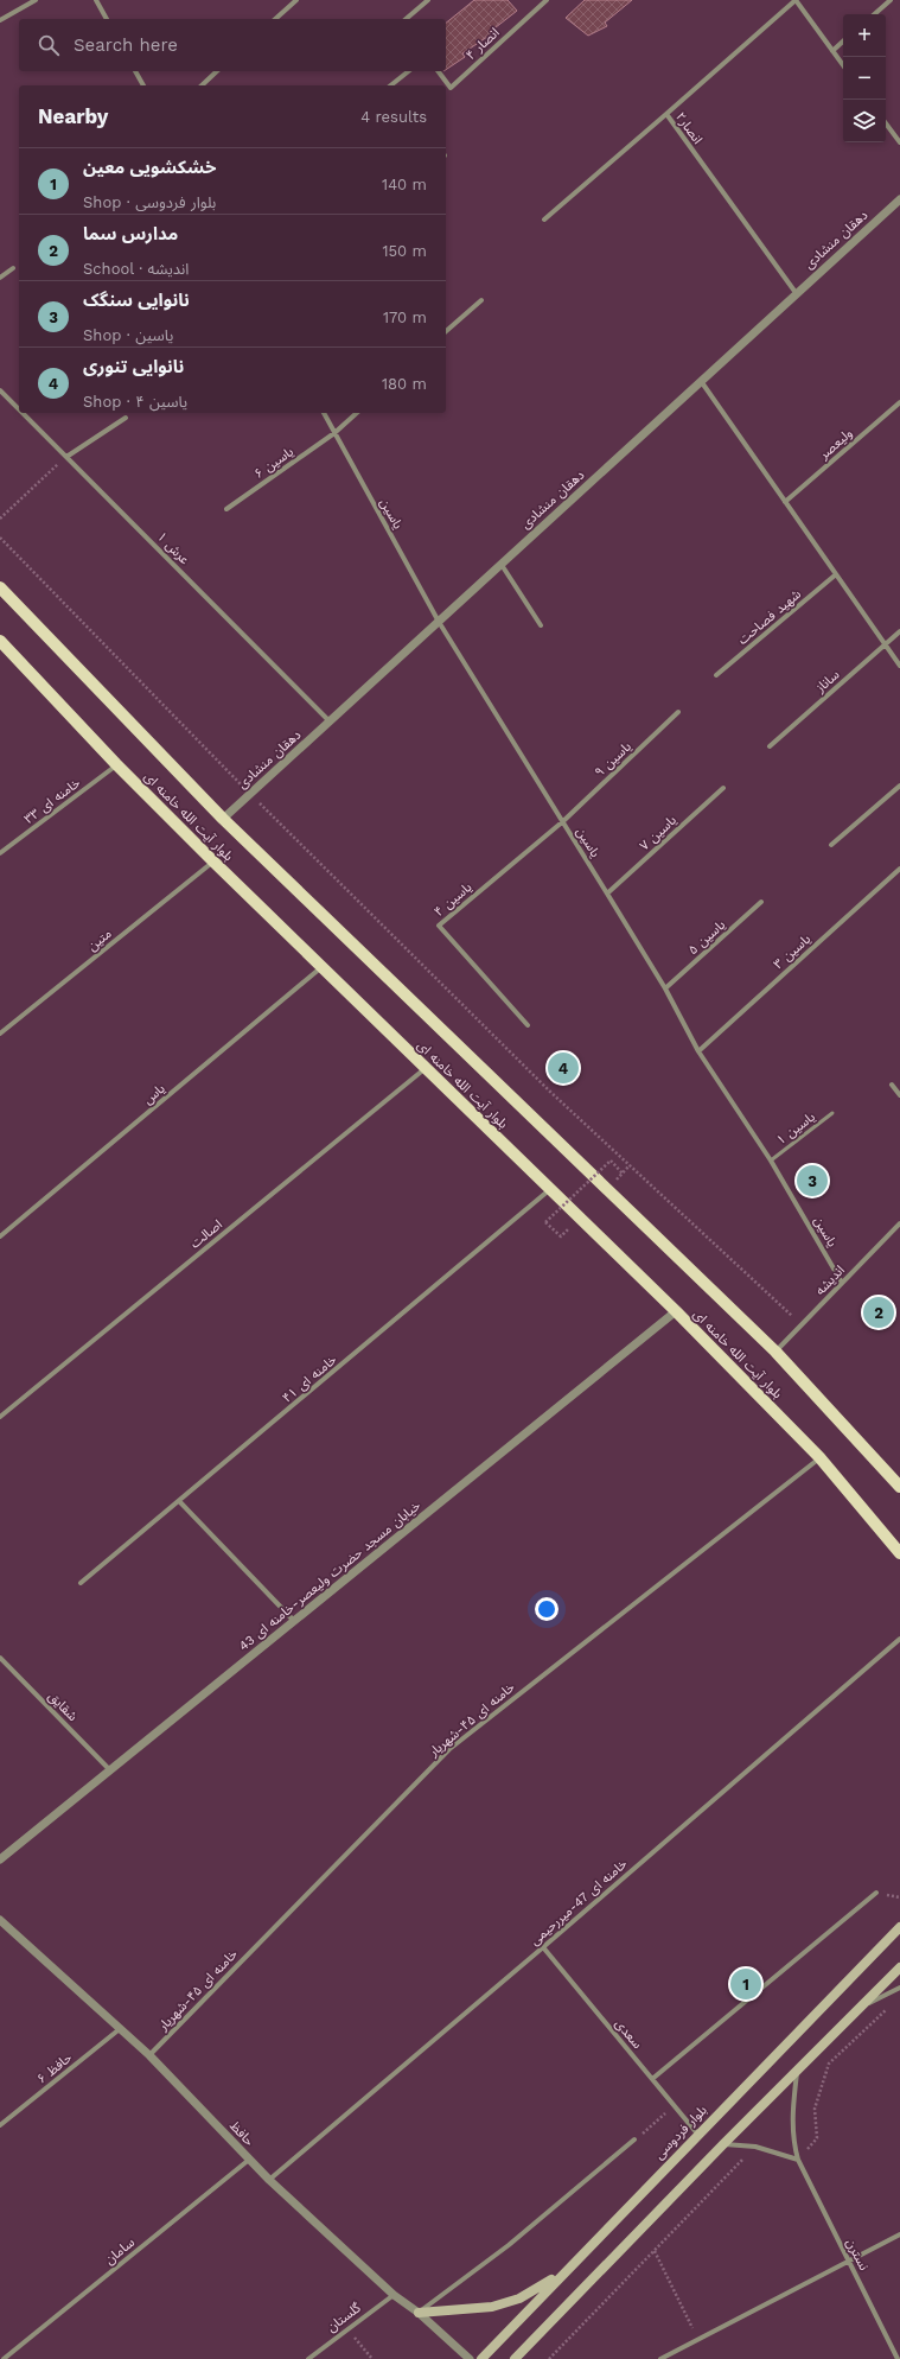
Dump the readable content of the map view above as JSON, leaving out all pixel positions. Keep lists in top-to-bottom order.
{
  "streets": {
    "main road": ["بلوار آیت الله خامنه ای", "بلوار فردوسی"],
    "street": [
      "انصار ۴",
      "انصار۲",
      "دهقان منشادی",
      "ولیعصر",
      "یاسین ۶",
      "یاسین",
      "عرش ۱",
      "شهید فصاحت",
      "ساناز",
      "یاسین ۹",
      "خامنه ای ۳۳",
      "یاسین ۷",
      "یاسین ۴",
      "یاسین ۵",
      "متین",
      "یاسین ۳",
      "یاس",
      "اصالت",
      "اندیشه",
      "خامنه ای ۴۱",
      "خیابان مسجد حضرت ولیعصر-خامنه ای 43",
      "شقایق",
      "خامنه ای ۴۵-شهریار",
      "خامنه ای 47-میررحیمی",
      "سعدی",
      "حافظ ۶",
      "حافظ",
      "سامان",
      "نسترن",
      "گلستان"
    ],
    "lane": ["یاسین ۱"]
  },
  "crossings": [
    ["انصار۲", "دهقان منشادی"],
    ["دهقان منشادی", "یاسین"],
    ["دهقان منشادی", "عرش ۱"],
    ["دهقان منشادی", "بلوار آیت الله خامنه ای"],
    ["یاسین ۶", "یاسین"],
    ["یاسین", "یاسین ۹"],
    ["یاسین", "یاسین ۷"],
    ["یاسین", "یاسین ۴"],
    ["یاسین", "یاسین ۵"],
    ["یاسین", "یاسین ۳"],
    ["یاسین", "یاسین ۱"],
    ["یاسین", "اندیشه"],
    ["یاسین ۹", "یاسین ۴"],
    ["خامنه ای ۳۳", "بلوار آیت الله خامنه ای"],
    ["بلوار آیت الله خامنه ای", "متین"],
    ["بلوار آیت الله خامنه ای", "یاس"],
    ["بلوار آیت الله خامنه ای", "اصالت"],
    ["بلوار آیت الله خامنه ای", "اندیشه"],
    ["بلوار آیت الله خامنه ای", "خامنه ای ۴۱"],
    ["بلوار آیت الله خامنه ای", "خیابان مسجد حضرت ولیعصر-خامنه ای 43"],
    ["بلوار آیت الله خامنه ای", "خامنه ای ۴۵-شهریار"],
    ["خیابان مسجد حضرت ولیعصر-خامنه ای 43", "شقایق"],
    ["خامنه ای ۴۵-شهریار", "حافظ"],
    ["خامنه ای 47-میررحیمی", "سعدی"],
    ["خامنه ای 47-میررحیمی", "حافظ"],
    ["سعدی", "بلوار فردوسی"],
    ["حافظ ۶", "حافظ"],
    ["حافظ", "سامان"],
    ["حافظ", "گلستان"]
  ],
  "page": {
    "map_buttons": ["+", "−"],
    "search": "Search here",
    "heading": ["Nearby", "4 results"],
    "list": [
      {
        "mark": "1",
        "name": "خشکشویی معین",
        "note": "Shop · بلوار فردوسی",
        "value": "140 m"
      },
      {
        "mark": "2",
        "name": "مدارس سما",
        "note": "School · اندیشه",
        "value": "150 m"
      },
      {
        "mark": "3",
        "name": "نانوایی سنگک",
        "note": "Shop · یاسین",
        "value": "170 m"
      },
      {
        "mark": "4",
        "name": "نانوایی تنوری",
        "note": "Shop · یاسین ۴",
        "value": "180 m"
      }
    ],
    "pins": [
      "4",
      "3",
      "2",
      "1"
    ]
  }
}
